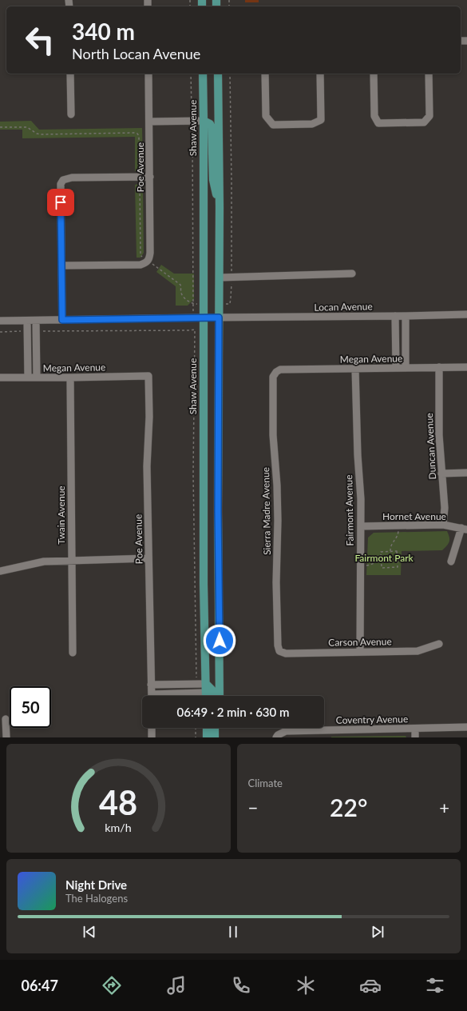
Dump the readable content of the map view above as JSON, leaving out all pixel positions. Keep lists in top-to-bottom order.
{
  "streets": {
    "main road": ["Shaw Avenue"],
    "street": [
      "Poe Avenue",
      "Locan Avenue",
      "Megan Avenue",
      "Duncan Avenue",
      "Fairmont Avenue",
      "Sierra Madre Avenue",
      "Twain Avenue",
      "Hornet Avenue",
      "Carson Avenue",
      "Coventry Avenue"
    ]
  },
  "crossings": [
    ["Shaw Avenue", "Locan Avenue"],
    ["Poe Avenue", "Megan Avenue"],
    ["Megan Avenue", "Duncan Avenue"],
    ["Megan Avenue", "Fairmont Avenue"],
    ["Megan Avenue", "Sierra Madre Avenue"],
    ["Megan Avenue", "Twain Avenue"],
    ["Duncan Avenue", "Hornet Avenue"],
    ["Fairmont Avenue", "Hornet Avenue"],
    ["Fairmont Avenue", "Carson Avenue"],
    ["Sierra Madre Avenue", "Carson Avenue"]
  ],
  "parks": ["Fairmont Park"],
  "page": {
    "turn": ["340 m", "North Locan Avenue"],
    "limit": "50",
    "trip": "06:49 · 2 min · 630 m",
    "tile": "Climate",
    "heat": ["−", "22°", "+"],
    "song": ["Night Drive", "The Halogens"],
    "tabs": "06:47",
    "gauge": ["48", "km/h"]
  }
}
